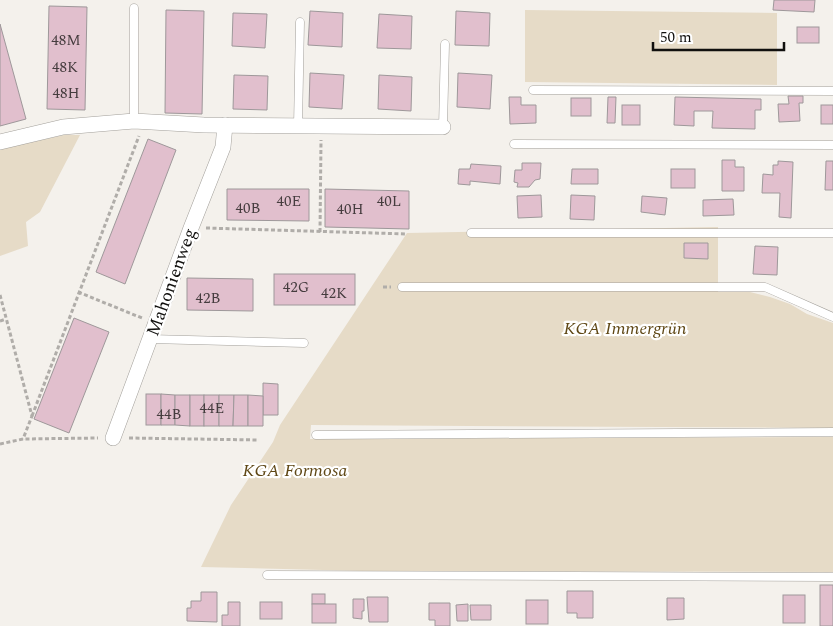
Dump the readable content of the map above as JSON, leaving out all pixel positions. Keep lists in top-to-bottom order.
{
  "streets": {
    "street": ["Mahonienweg"]
  },
  "parks": ["KGA Immergrün", "KGA Formosa"],
  "house_numbers": [
    "48M",
    "48K",
    "48H",
    "40E",
    "40L",
    "40B",
    "40H",
    "42G",
    "42K",
    "42B",
    "44E",
    "44B"
  ],
  "scale_bar": "50 m"
}
